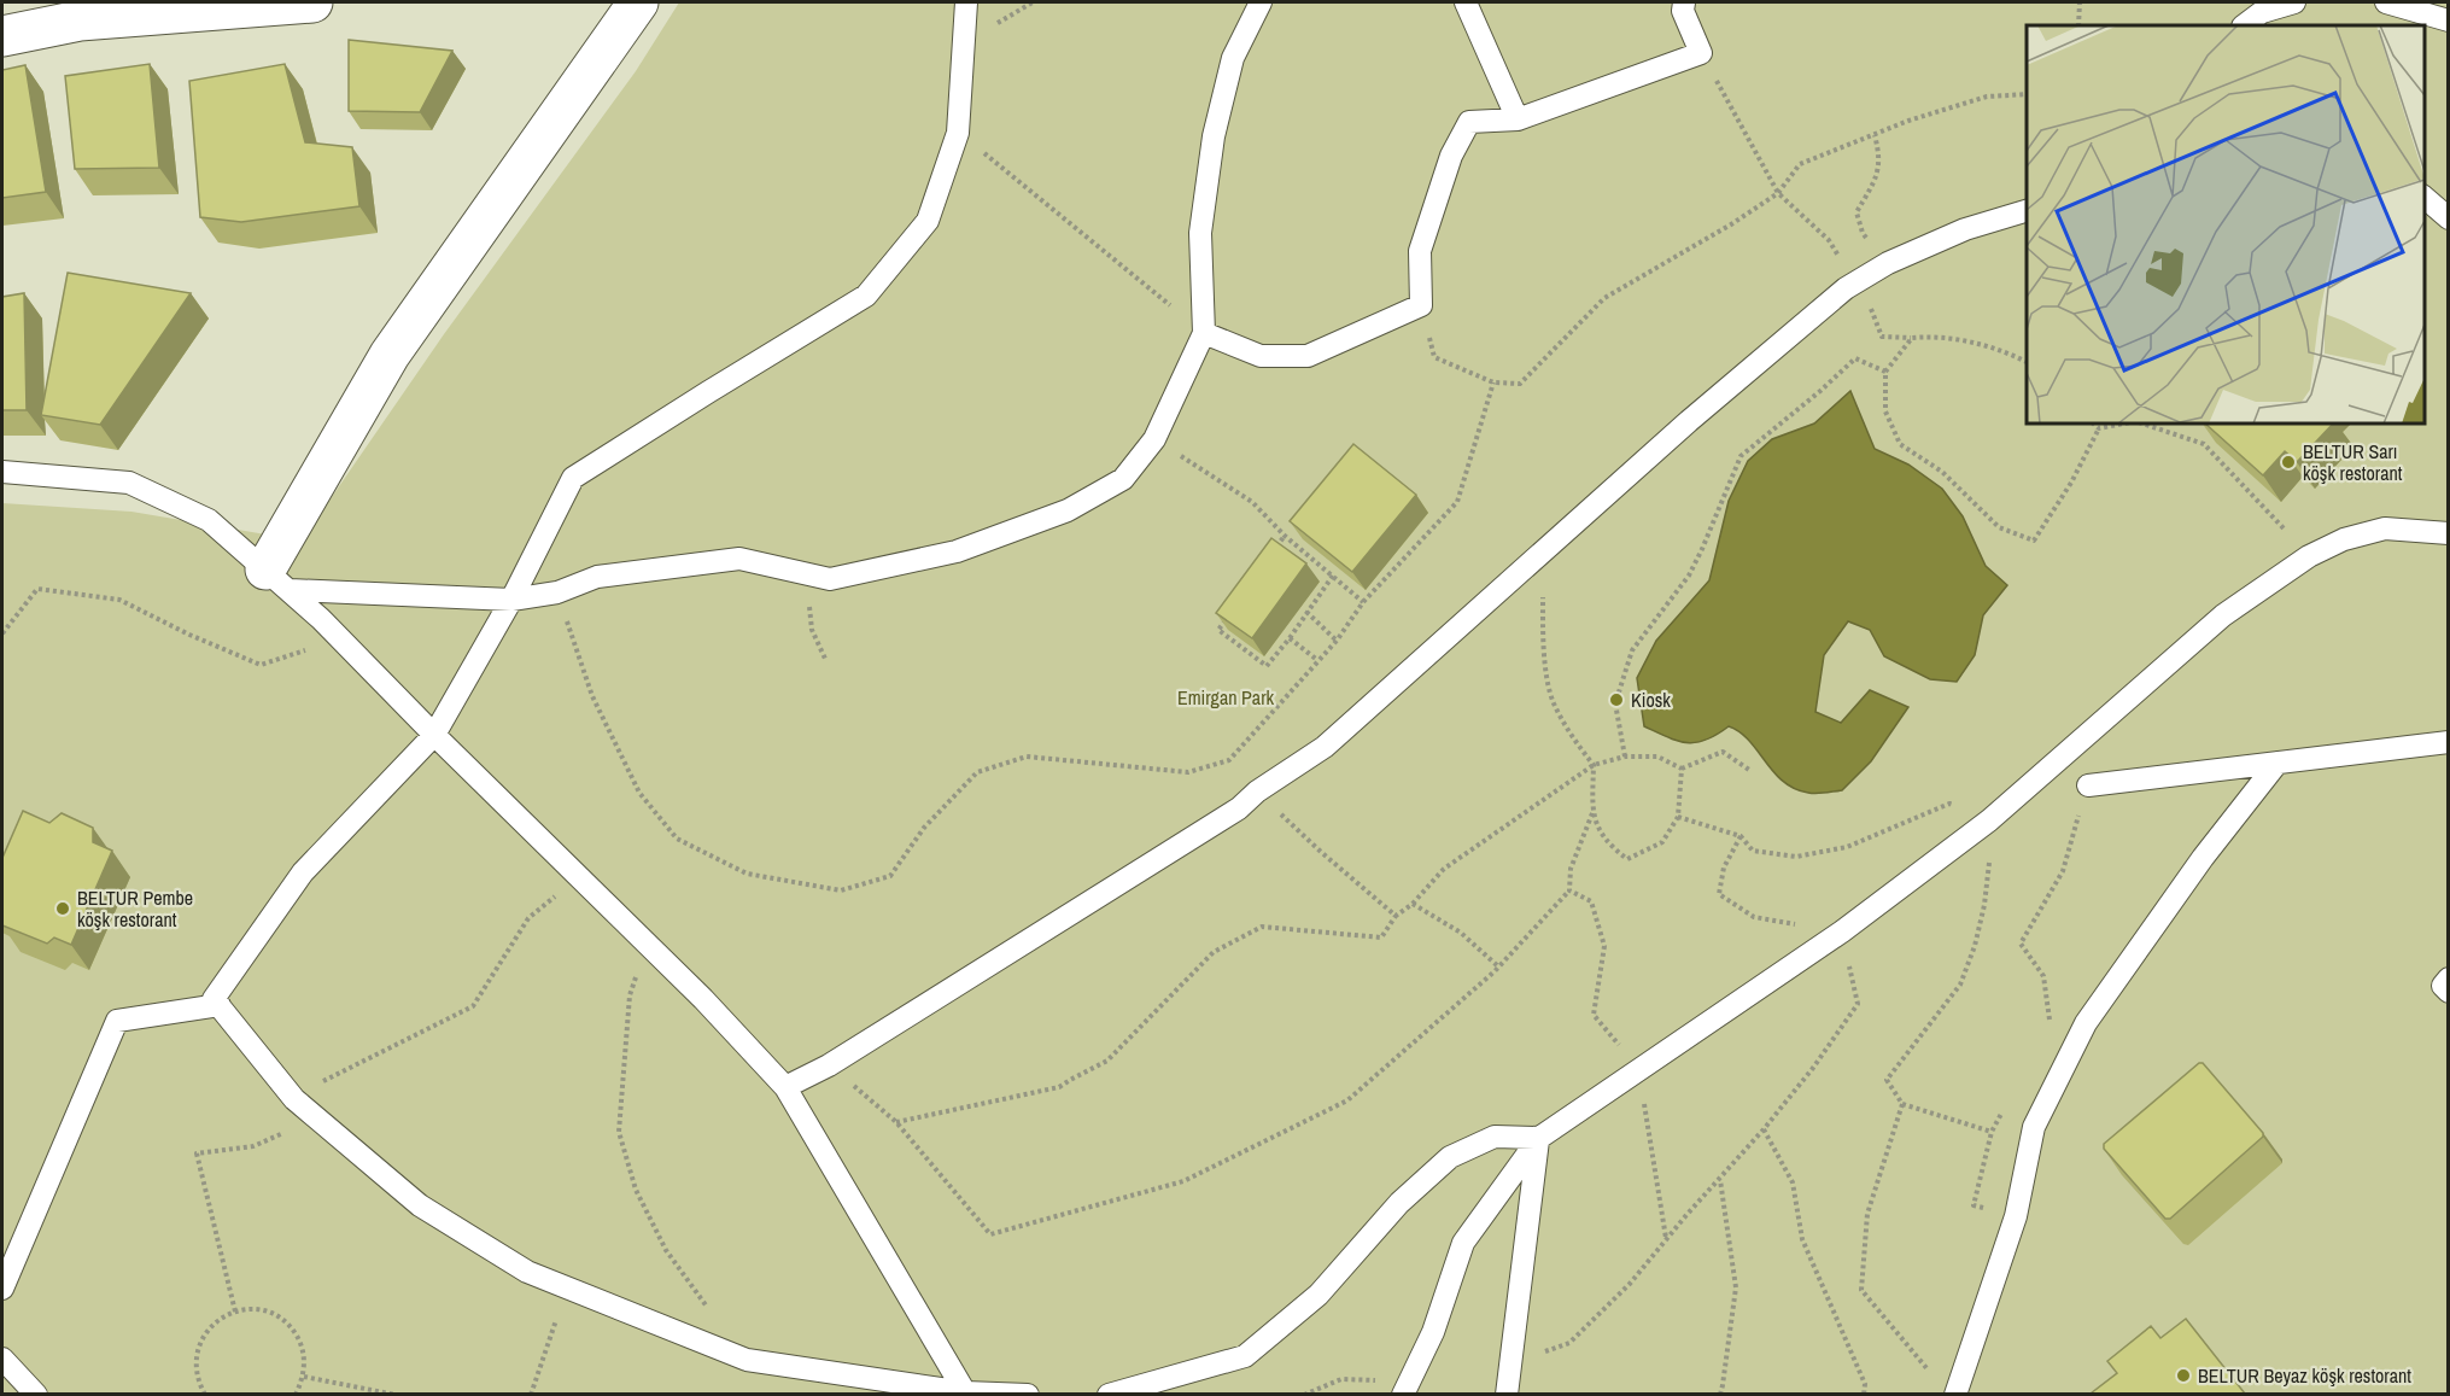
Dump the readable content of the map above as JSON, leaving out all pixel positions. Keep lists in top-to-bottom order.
{
  "parks": ["Emirgan Park"],
  "places": [
    "BELTUR Sarı köşk restorant",
    "Kiosk",
    "BELTUR Pembe köşk restorant",
    "BELTUR Beyaz köşk restorant"
  ]
}
